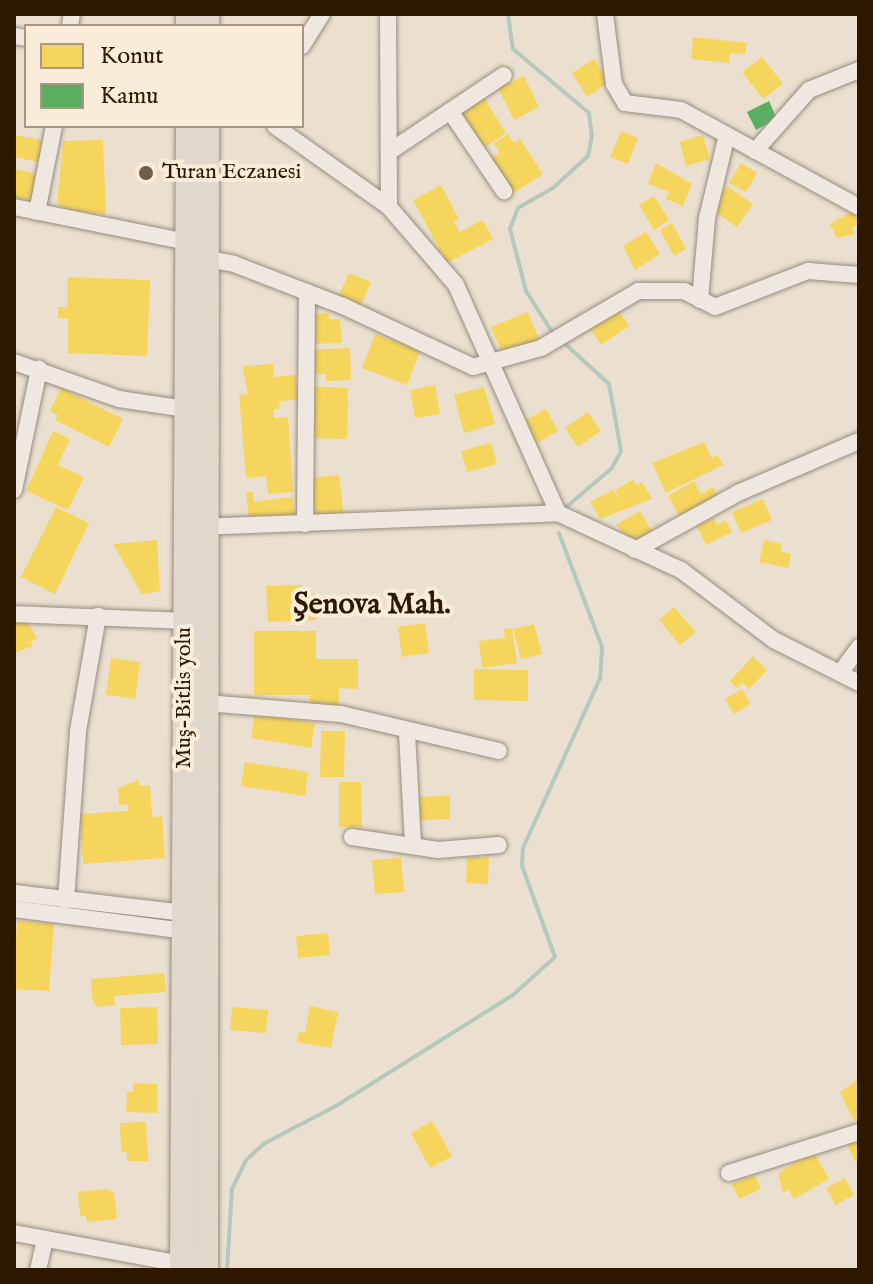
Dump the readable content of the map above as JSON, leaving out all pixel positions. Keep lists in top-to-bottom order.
{
  "streets": {
    "highway": ["Muş-Bitlis yolu"]
  },
  "districts": ["Şenova Mah."],
  "places": ["Turan Eczanesi"],
  "legend": ["Konut", "Kamu"]
}
